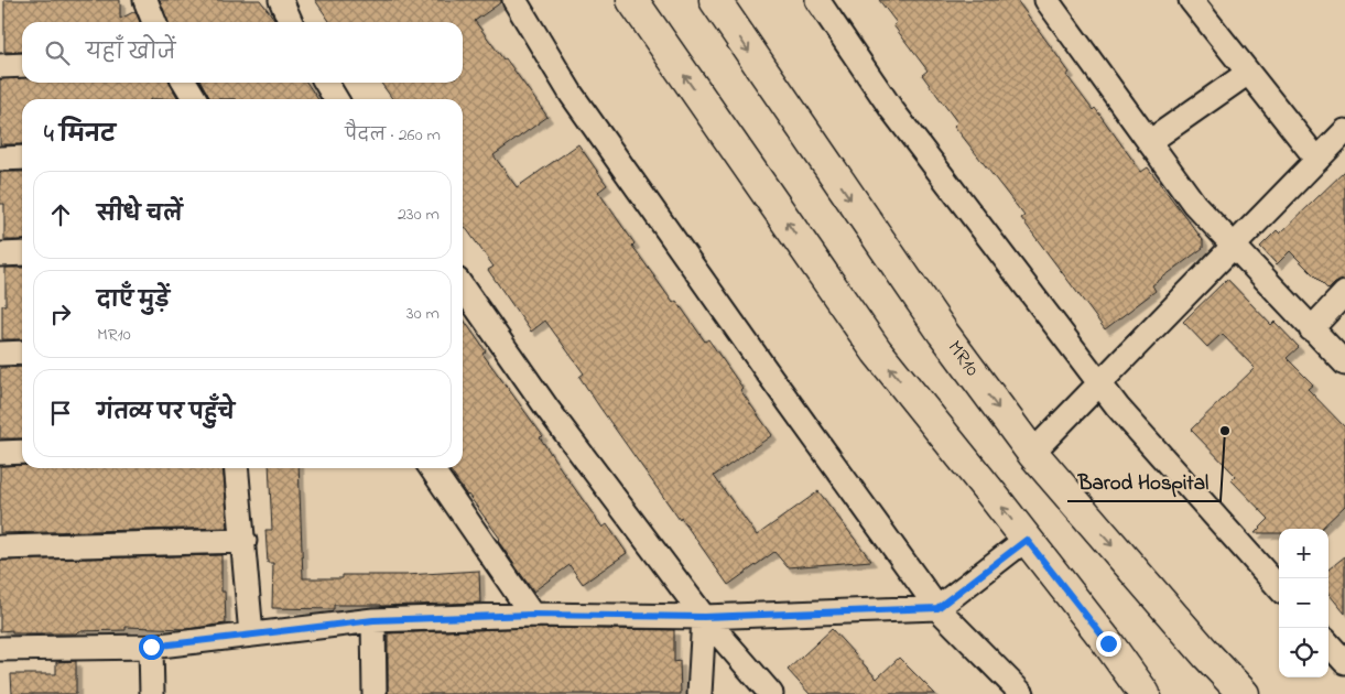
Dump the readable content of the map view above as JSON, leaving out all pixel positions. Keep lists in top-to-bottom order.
{
  "streets": {
    "main road": ["MR10"]
  },
  "places": ["Barod Hospital"],
  "page": {
    "search": "यहाँ खोजें",
    "heading": ["4 मिनट", "पैदल · 260 m"],
    "list": [
      ["सीधे चलें", "230 m"],
      ["दाएँ मुड़ें", "MR10", "30 m"],
      "गंतव्य पर पहुँचे"
    ],
    "map_buttons": ["+", "−"]
  }
}
